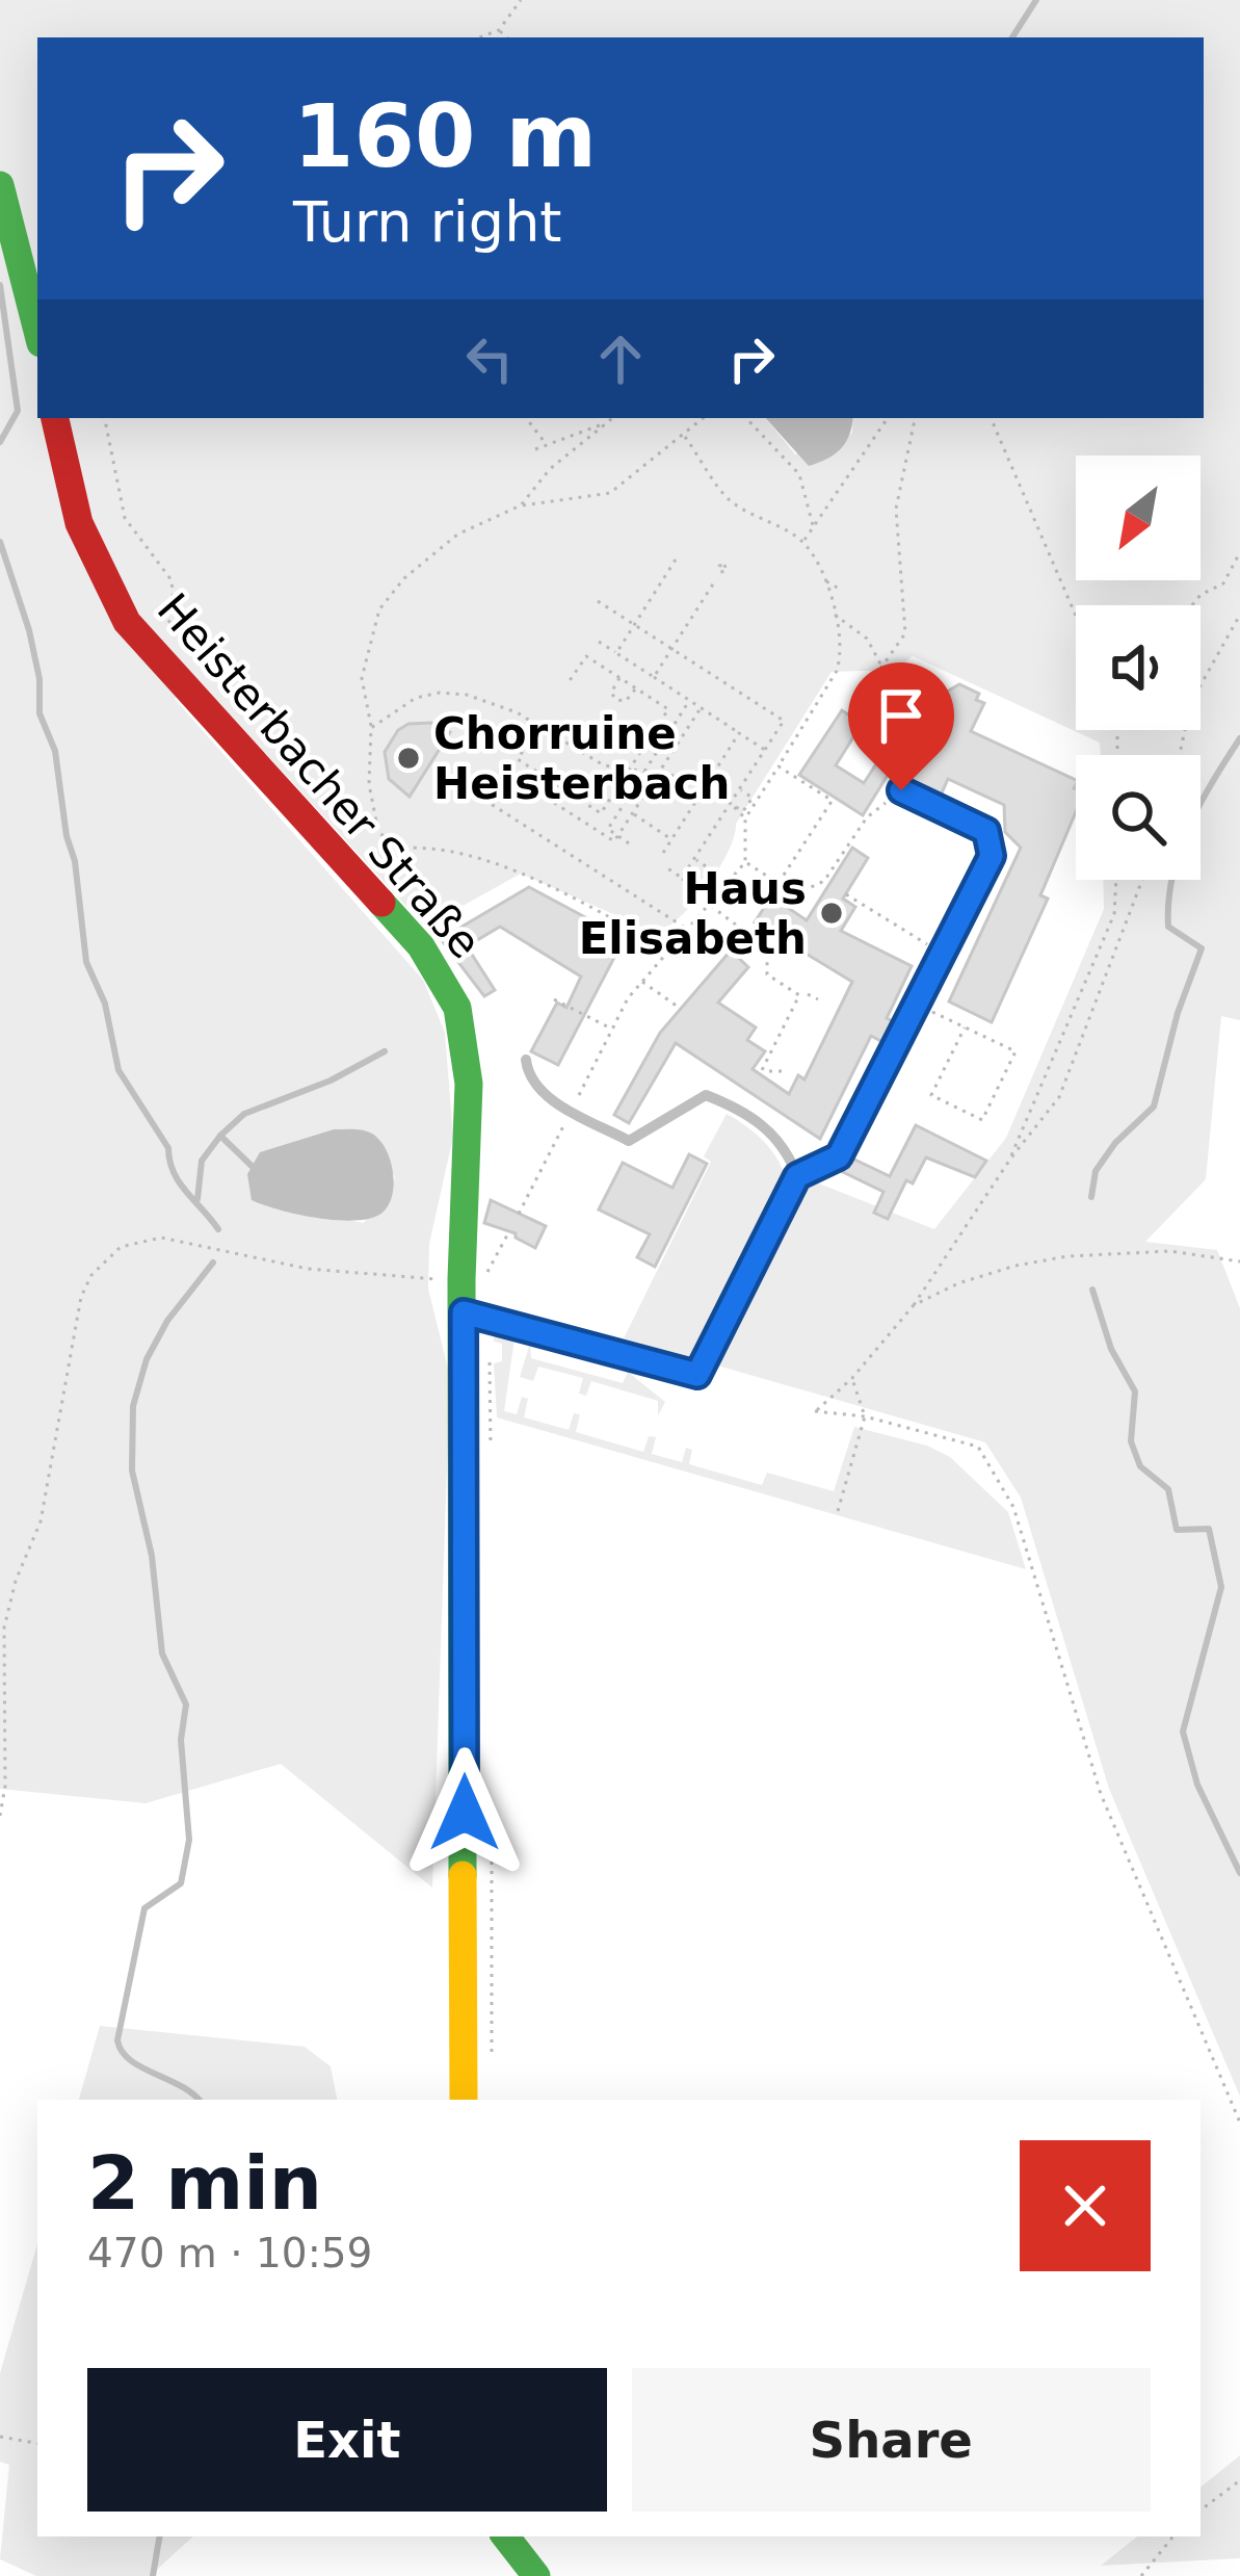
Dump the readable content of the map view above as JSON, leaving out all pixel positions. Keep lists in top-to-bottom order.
{
  "streets": {
    "main road": ["Heisterbacher Straße"]
  },
  "places": ["Chorruine Heisterbach", "Haus Elisabeth"],
  "north": "bottom left",
  "page": {
    "turn": ["160 m", "Turn right"],
    "heading": ["2 min", "470 m · 10:59"],
    "buttons": ["Exit", "Share"]
  }
}
